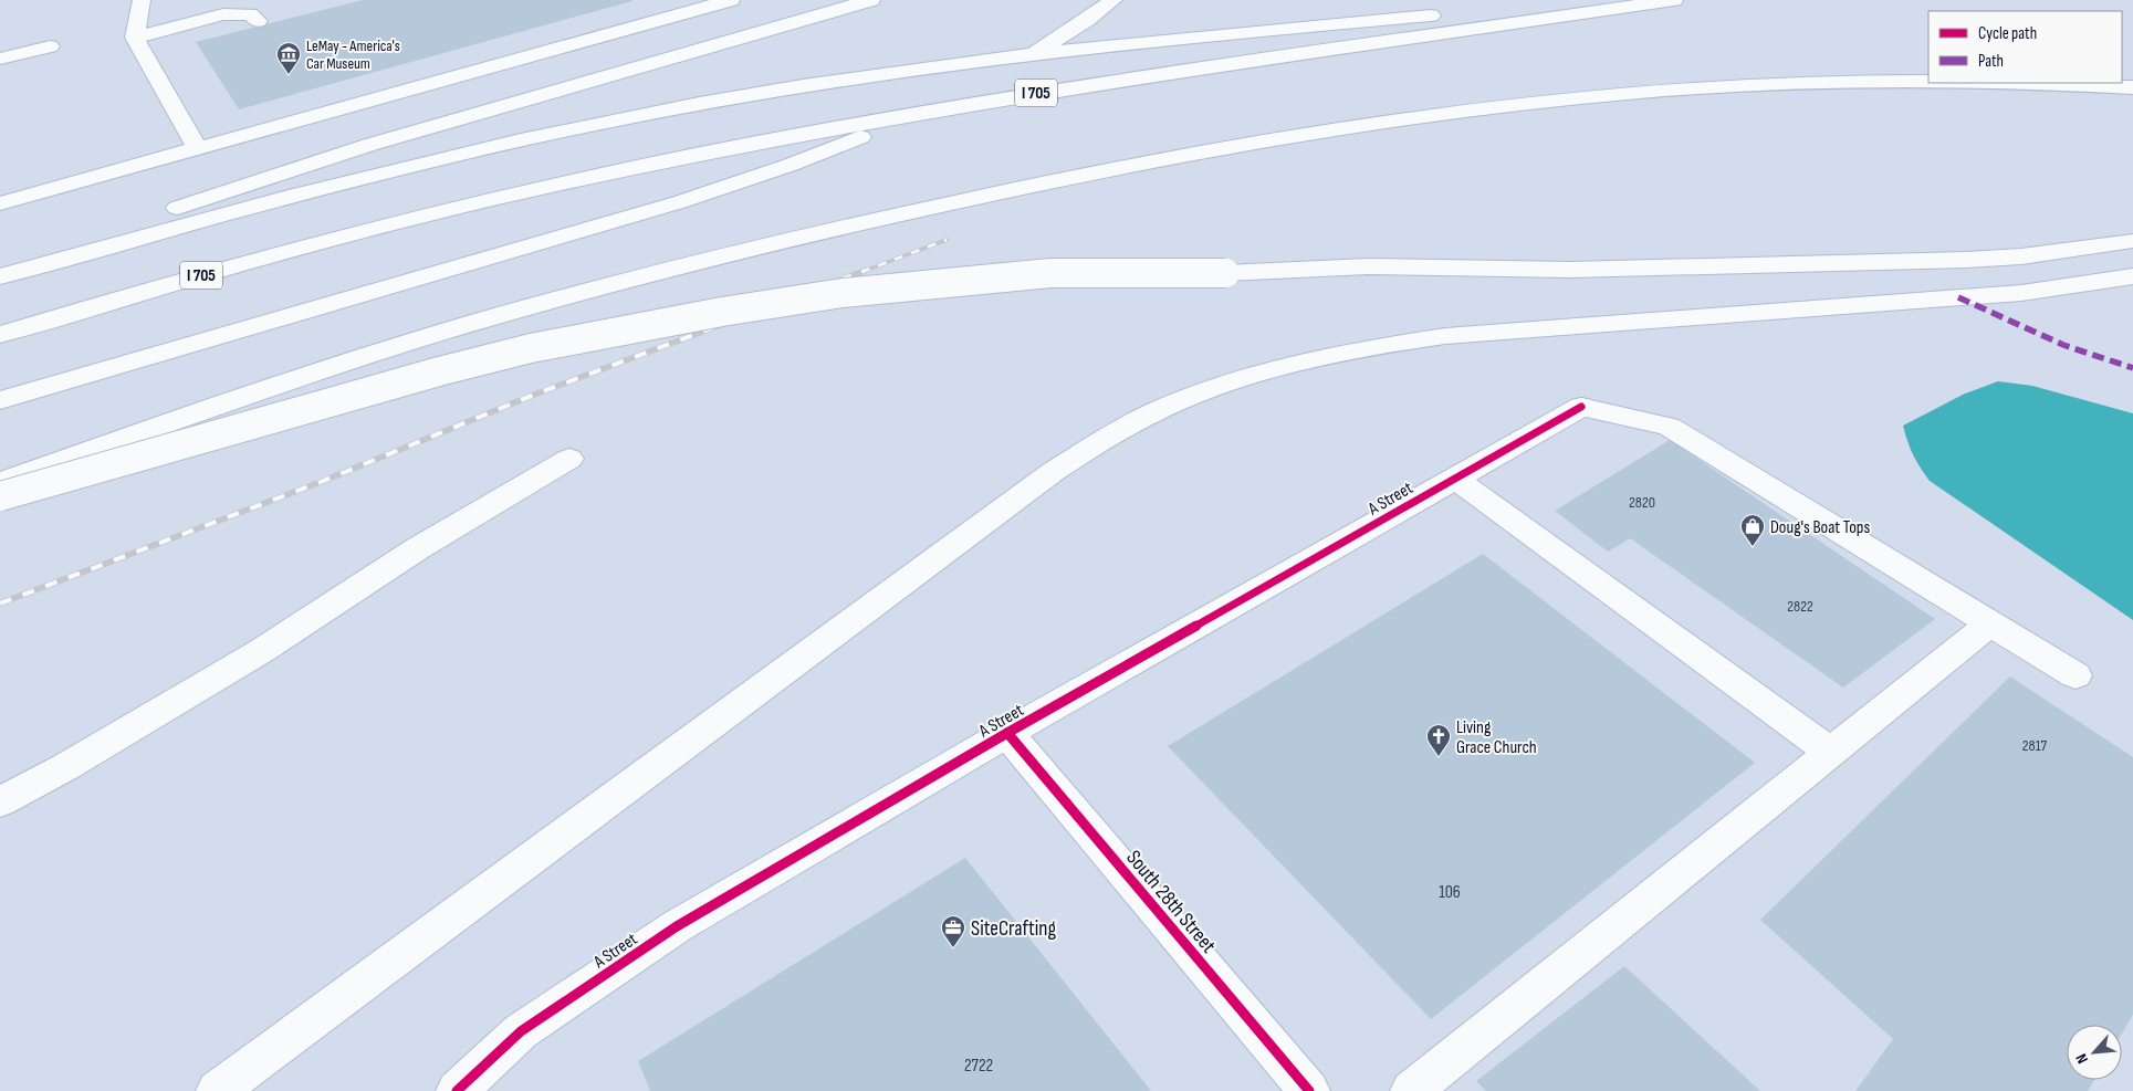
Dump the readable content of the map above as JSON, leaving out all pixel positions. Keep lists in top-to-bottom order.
{
  "streets": {
    "main road": ["I 705", "A Street", "South 28th Street"]
  },
  "crossings": [
    ["A Street", "South 28th Street"]
  ],
  "places": {
    "museum": ["LeMay - America's Car Museum"],
    "shop": ["Doug's Boat Tops"],
    "church": ["Living Grace Church"],
    "office": ["SiteCrafting"]
  },
  "house_numbers": [
    "2820",
    "2822",
    "2817",
    "106",
    "2722"
  ],
  "legend": ["Cycle path", "Path"],
  "north": "bottom left"
}
